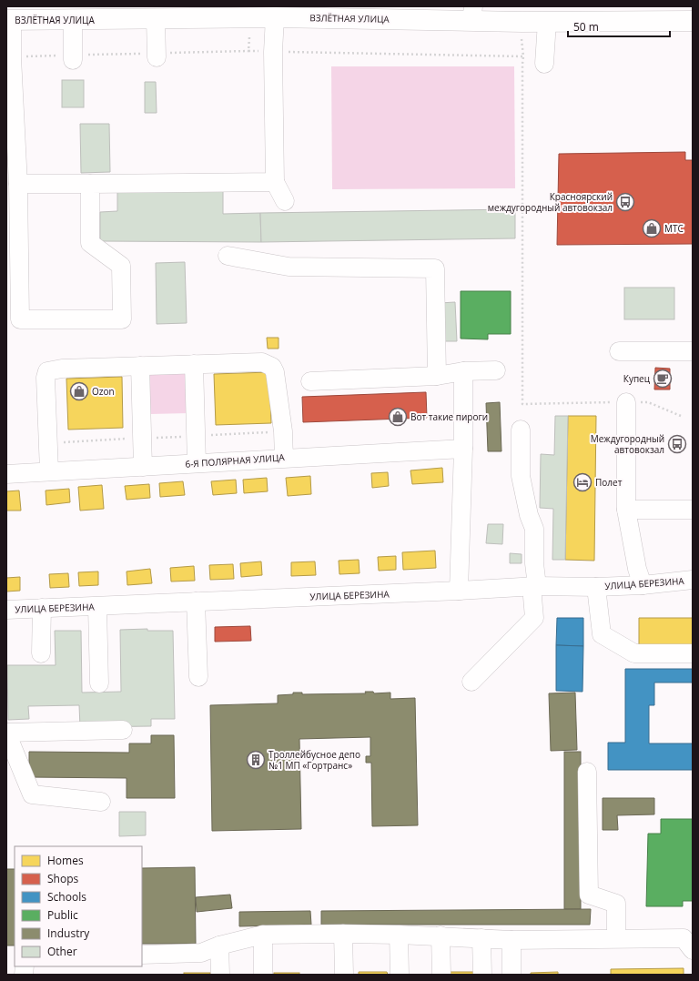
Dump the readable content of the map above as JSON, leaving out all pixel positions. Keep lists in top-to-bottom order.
{
  "streets": {
    "main road": ["ВЗЛЁТНАЯ УЛИЦА"],
    "street": ["6-Я ПОЛЯРНАЯ УЛИЦА", "УЛИЦА БЕРЕЗИНА"]
  },
  "places": {
    "bus stop": ["Красноярский междугородный автовокзал", "Междугородный автовокзал"],
    "shop": ["МТС", "Ozon", "Вот такие пироги"],
    "cafe": ["Купец"],
    "hotel": ["Полет"],
    "building": ["Троллейбусное депо №1 МП «Гортранс»"]
  },
  "legend": [
    "Homes",
    "Shops",
    "Schools",
    "Public",
    "Industry",
    "Other"
  ],
  "scale_bar": "50 m"
}
